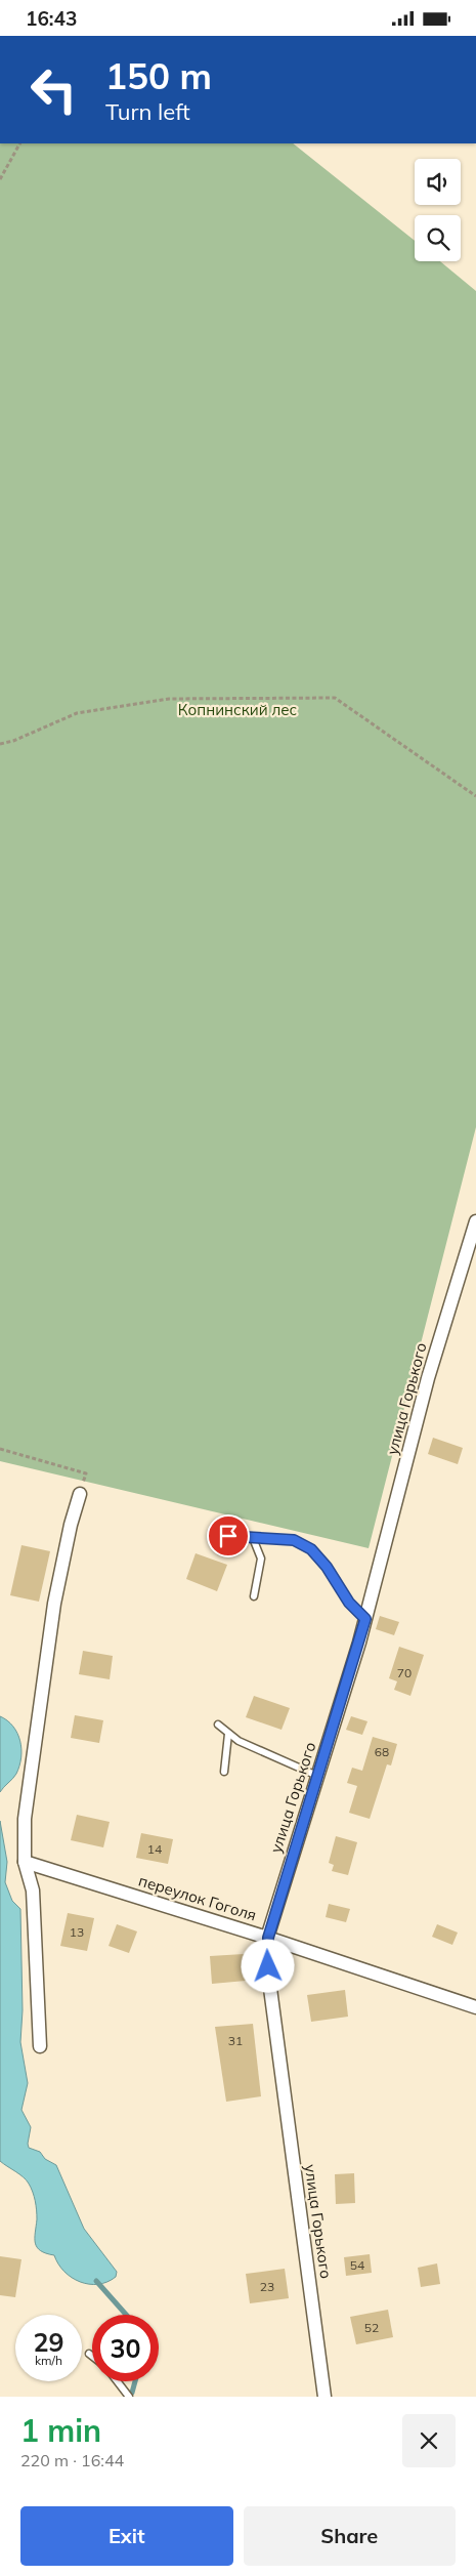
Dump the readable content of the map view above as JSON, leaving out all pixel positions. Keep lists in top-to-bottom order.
{
  "streets": {
    "street": ["улица Горького", "переулок Гоголя"]
  },
  "crossings": [
    ["улица Горького", "переулок Гоголя"]
  ],
  "parks": ["Копнинский лес"],
  "house_numbers": [
    "70",
    "68",
    "14",
    "13",
    "31",
    "54",
    "23",
    "52"
  ],
  "page": {
    "status": "16:43",
    "turn": ["150 m", "Turn left"],
    "speed": "29 km/h",
    "limit": "30",
    "heading": ["1 min", "220 m · 16:44"],
    "buttons": ["Exit", "Share"]
  }
}
